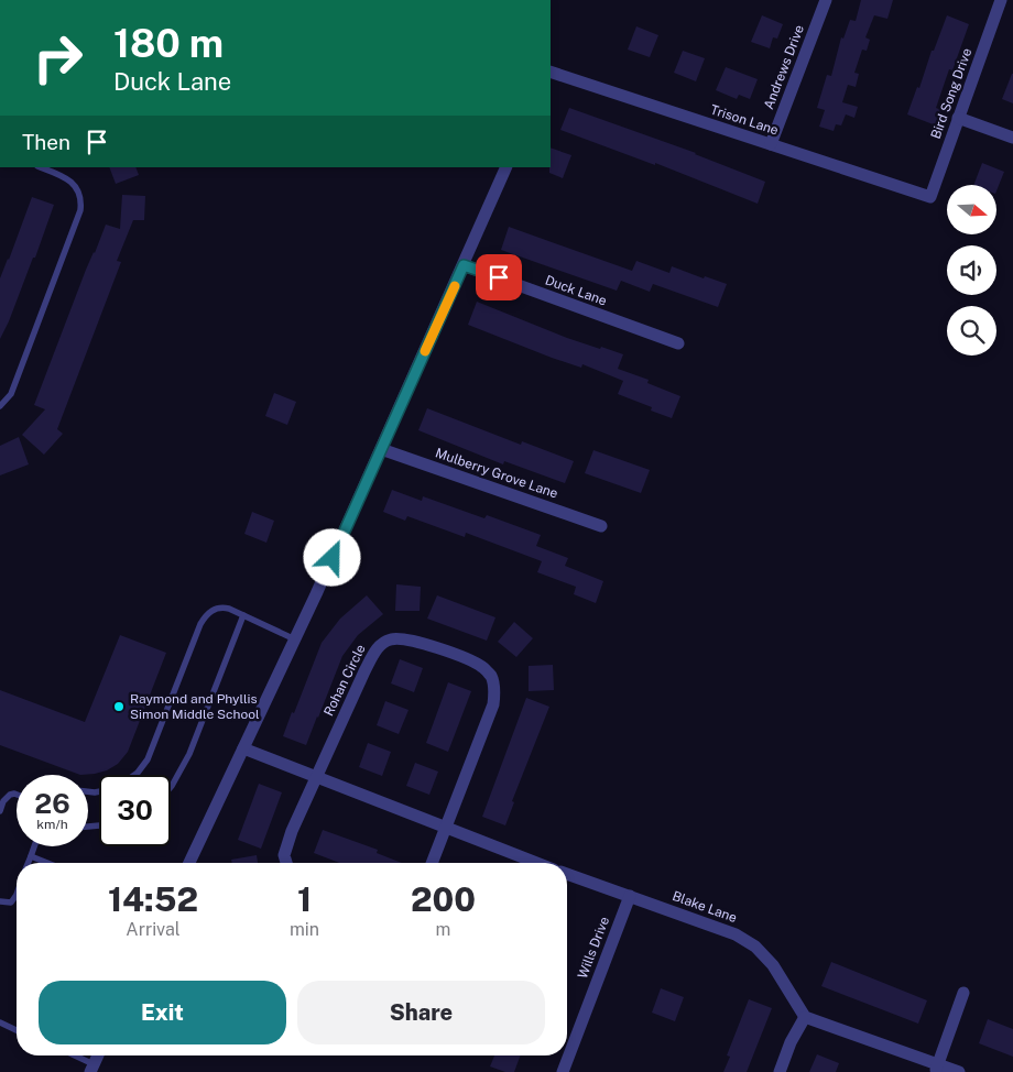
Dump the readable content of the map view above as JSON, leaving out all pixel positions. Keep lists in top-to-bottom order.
{
  "streets": {
    "street": [
      "Andrews Drive",
      "Bird Song Drive",
      "Trison Lane",
      "Duck Lane",
      "Mulberry Grove Lane",
      "Rohan Circle",
      "Blake Lane",
      "Wills Drive"
    ]
  },
  "crossings": [
    ["Andrews Drive", "Trison Lane"],
    ["Bird Song Drive", "Trison Lane"],
    ["Blake Lane", "Wills Drive"]
  ],
  "places": ["Raymond and Phyllis Simon Middle School"],
  "north": "right",
  "page": {
    "turn": ["180 m", "Duck Lane"],
    "then": "Then",
    "speed": "26 km/h",
    "limit": "30",
    "eta": [
      "14:52",
      "Arrival",
      "1",
      "min",
      "200",
      "m"
    ],
    "buttons": ["Exit", "Share"]
  }
}
